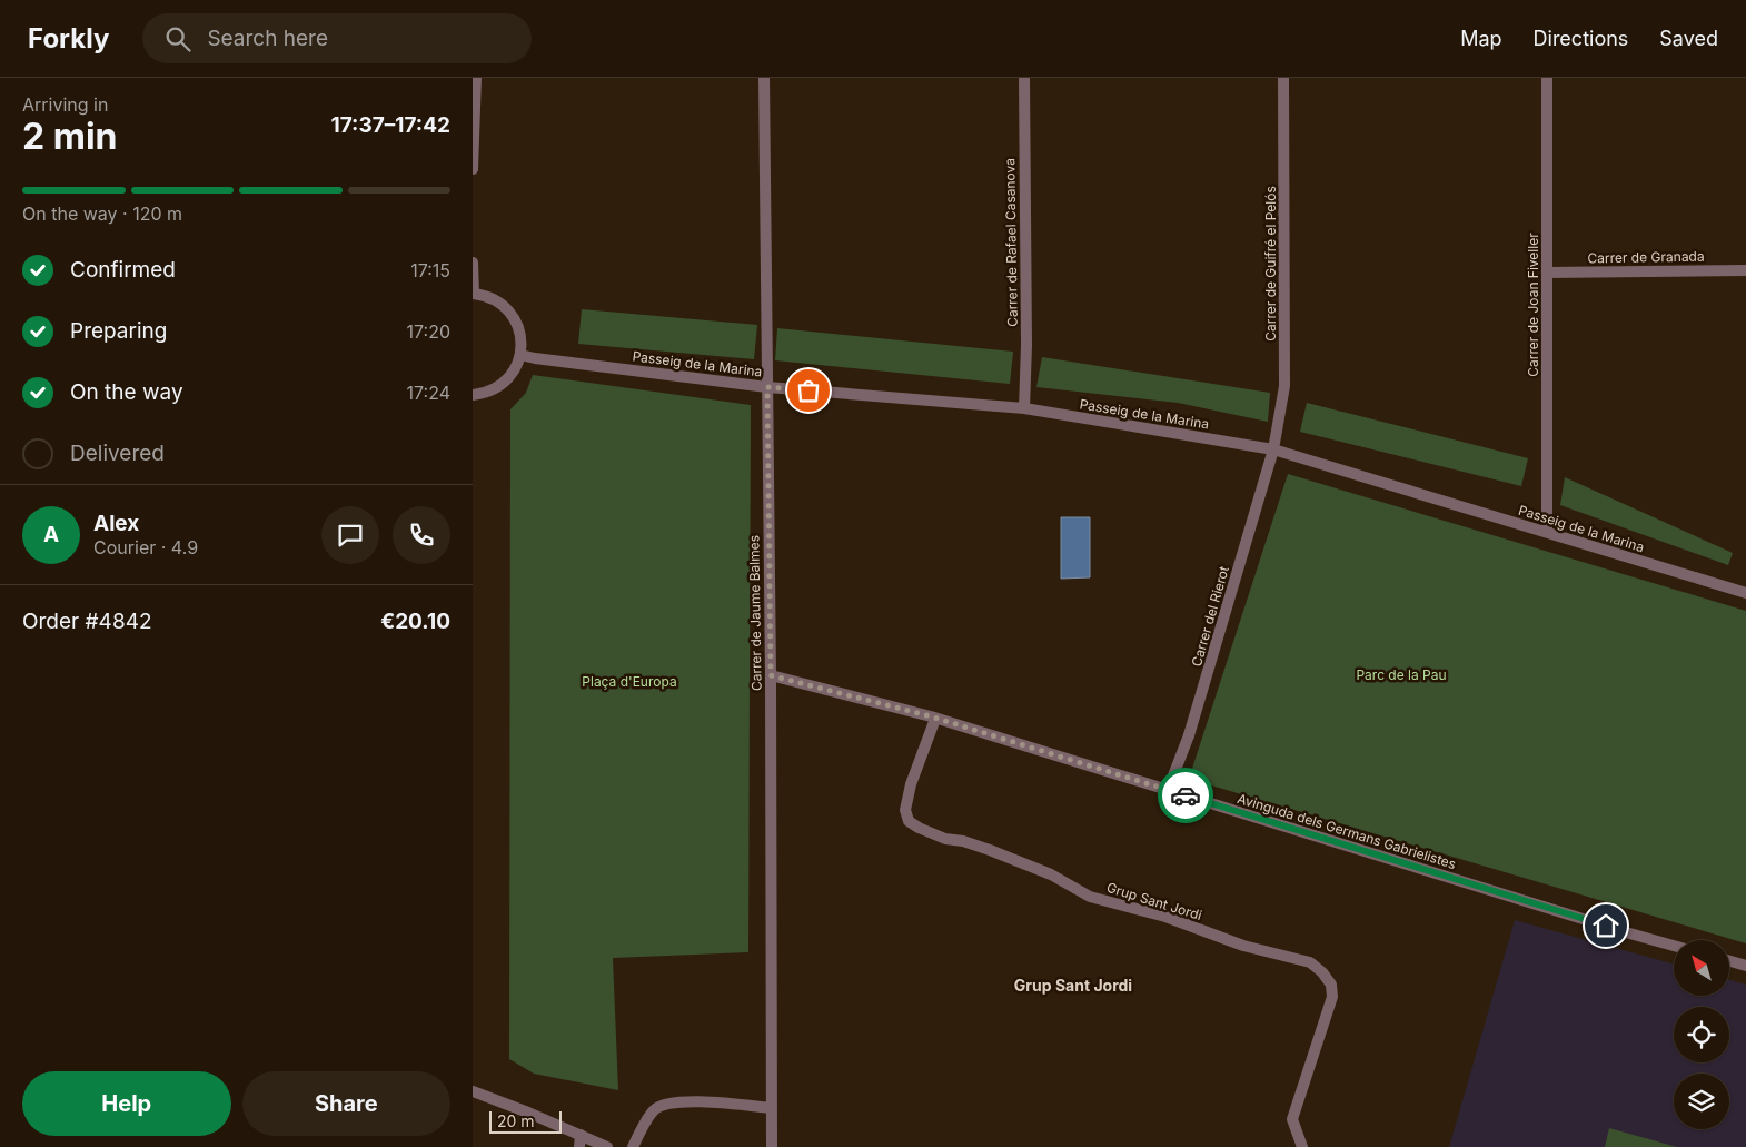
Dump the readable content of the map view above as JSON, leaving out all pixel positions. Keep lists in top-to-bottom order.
{
  "streets": {
    "street": [
      "Carrer de Rafael Casanova",
      "Carrer de Granada",
      "Carrer de Guifré el Pelós",
      "Carrer de Joan Fiveller",
      "Passeig de la Marina",
      "Carrer de Jaume Balmes",
      "Carrer del Rierot",
      "Avinguda dels Germans Gabrielistes",
      "Grup Sant Jordi"
    ]
  },
  "crossings": [
    ["Carrer de Rafael Casanova", "Passeig de la Marina"],
    ["Carrer de Granada", "Carrer de Joan Fiveller"],
    ["Carrer de Guifré el Pelós", "Passeig de la Marina"],
    ["Carrer de Guifré el Pelós", "Carrer del Rierot"],
    ["Carrer de Joan Fiveller", "Passeig de la Marina"],
    ["Passeig de la Marina", "Carrer de Jaume Balmes"],
    ["Passeig de la Marina", "Carrer del Rierot"],
    ["Carrer de Jaume Balmes", "Avinguda dels Germans Gabrielistes"],
    ["Carrer del Rierot", "Avinguda dels Germans Gabrielistes"],
    ["Avinguda dels Germans Gabrielistes", "Grup Sant Jordi"]
  ],
  "districts": ["Grup Sant Jordi"],
  "parks": ["Parc de la Pau", "Plaça d'Europa"],
  "scale_bar": "20 m",
  "north": "top left",
  "page": {
    "header": "Forkly",
    "search": "Search here",
    "nav": ["Map", "Directions", "Saved"],
    "heading": ["2 min", "Arriving in", "17:37–17:42"],
    "panel": [
      "Alex",
      "Courier · 4.9",
      "Order #4842",
      "€20.10"
    ],
    "bar": "On the way · 120 m",
    "list": [
      ["Confirmed", "17:15"],
      ["Preparing", "17:20"],
      ["On the way", "17:24"],
      "Delivered"
    ],
    "round": "A",
    "buttons": ["Help", "Share"],
    "scale": "20 m"
  }
}
